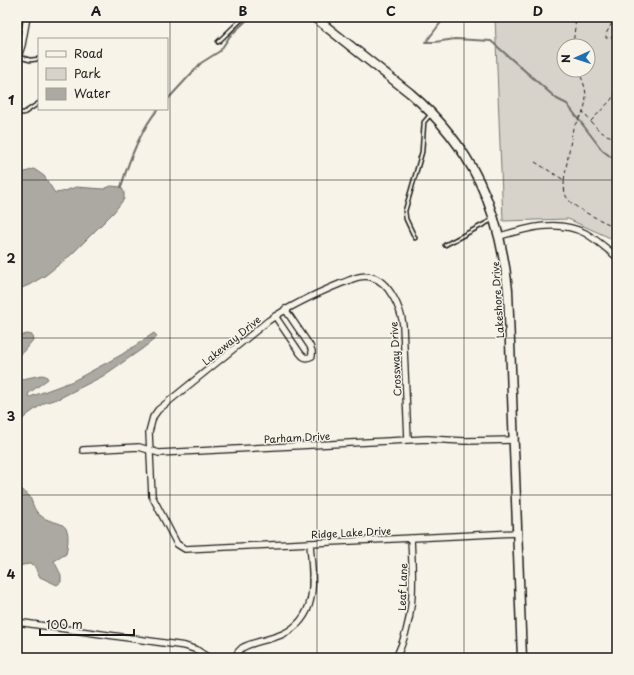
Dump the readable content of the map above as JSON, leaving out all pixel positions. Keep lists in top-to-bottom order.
{
  "streets": {
    "main road": ["Lakeshore Drive"],
    "street": [
      "Lakeway Drive",
      "Crossway Drive",
      "Parham Drive",
      "Ridge Lake Drive",
      "Leaf Lane"
    ]
  },
  "crossings": [
    ["Lakeshore Drive", "Parham Drive"],
    ["Lakeshore Drive", "Ridge Lake Drive"],
    ["Lakeway Drive", "Crossway Drive"],
    ["Lakeway Drive", "Parham Drive"],
    ["Lakeway Drive", "Ridge Lake Drive"],
    ["Crossway Drive", "Parham Drive"],
    ["Ridge Lake Drive", "Leaf Lane"]
  ],
  "legend": ["Road", "Park", "Water"],
  "scale_bar": "100 m",
  "north": "left",
  "grid": {
    "columns": [
      "A",
      "B",
      "C",
      "D"
    ],
    "rows": [
      "1",
      "2",
      "3",
      "4"
    ]
  }
}
